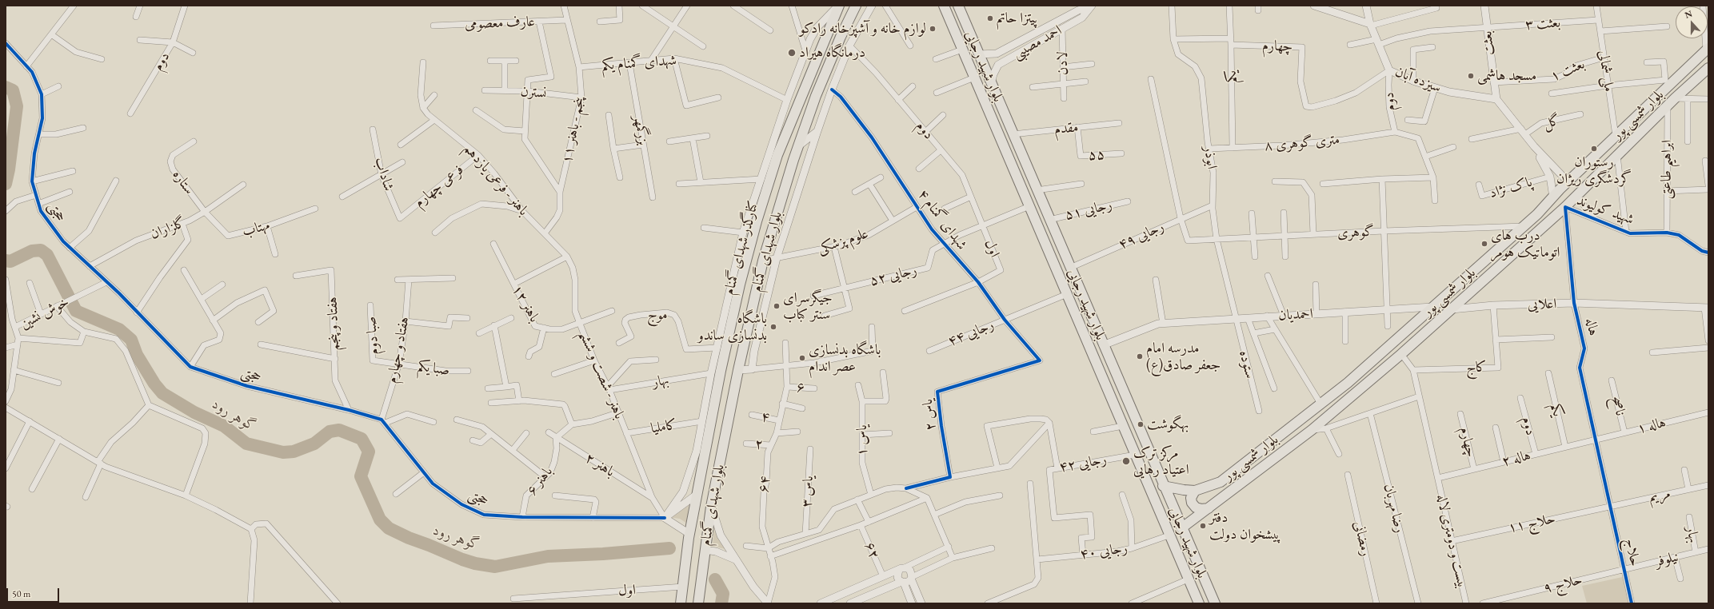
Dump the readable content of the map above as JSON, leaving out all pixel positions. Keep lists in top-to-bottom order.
{
  "streets": {
    "main road": ["بلوار شهید رجایی", "بلوار شمسی پور", "بلوار شهدای گمنام"],
    "street": [
      "عارف معصومی",
      "بعثت ۳",
      "احمد مصیبی",
      "بعثت",
      "چهارم",
      "دوم",
      "شهدای گمنام یکم",
      "لادن",
      "بعثت ۱",
      "ملی شمالی",
      "یکم",
      "سیزده آبان",
      "نسترن",
      "گل",
      "مقدم",
      "پنجم - باهنر ۱۱",
      "بزرگمهر",
      "۸ متری گوهری",
      "۵۵",
      "ابوذر",
      "ابراهیم طاعتی",
      "شاداب",
      "باهنر - فرعی یازدهم",
      "ستاره",
      "فرعی چهارم",
      "پاک نژاد",
      "رجایی ۵۱",
      "شهید کولیوند",
      "حجتی",
      "شهدای گمنام ۴",
      "گلزاران",
      "مهتاب",
      "گوهری",
      "رجایی ۴۹",
      "علوم پزشکی",
      "کنارگذر شهدای گمنام",
      "اول",
      "رجایی ۵۲",
      "باهنر ۱۲",
      "اعلایی",
      "خوش نشین",
      "موج",
      "احمدیان",
      "هفتاد و پنجم",
      "هاله",
      "رجایی ۴۴",
      "صبا دوم",
      "هفتاد و چهارم",
      "ستوده",
      "کاج",
      "صبا یکم",
      "باهنر - شصت و ششم",
      "بهار",
      "۶",
      "ناصح",
      "یاس ۲",
      "۴",
      "هاله ۱",
      "کاملیا",
      "یاس ۱",
      "۲",
      "هاله ۲",
      "رجایی ۴۲",
      "باهنر ۲",
      "باهنر ۶",
      "۶۴",
      "یاس ۳",
      "مریم",
      "رضا مهربان",
      "حلاج ۱۱",
      "رمضانی",
      "بیست و دومتری لاله",
      "۶۲",
      "رجایی ۴۰",
      "حلاج",
      "نیلوفر",
      "حلاج ۹"
    ]
  },
  "crossings": [
    ["عارف معصومی", "پنجم - باهنر ۱۱"],
    ["بعثت ۳", "بعثت"],
    ["بعثت ۳", "ملی شمالی"],
    ["بعثت ۳", "سیزده آبان"],
    ["احمد مصیبی", "لادن"],
    ["احمد مصیبی", "بلوار شهید رجایی"],
    ["بعثت", "بعثت ۱"],
    ["بعثت", "سیزده آبان"],
    ["چهارم", "دوم"],
    ["چهارم", "یکم"],
    ["چهارم", "سیزده آبان"],
    ["چهارم", "هاله ۲"],
    ["دوم", "سیزده آبان"],
    ["دوم", "۸ متری گوهری"],
    ["دوم", "اول"],
    ["دوم", "رجایی ۵۲"],
    ["دوم", "هاله ۲"],
    ["شهدای گمنام یکم", "پنجم - باهنر ۱۱"],
    ["شهدای گمنام یکم", "بزرگمهر"],
    ["شهدای گمنام یکم", "کنارگذر شهدای گمنام"],
    ["بلوار شهید رجایی", "بلوار شمسی پور"],
    ["بلوار شهید رجایی", "مقدم"],
    ["بلوار شهید رجایی", "رجایی ۵۱"],
    ["بلوار شهید رجایی", "رجایی ۴۹"],
    ["بلوار شهید رجایی", "رجایی ۵۲"],
    ["بلوار شهید رجایی", "احمدیان"],
    ["بلوار شهید رجایی", "رجایی ۴۴"],
    ["بلوار شهید رجایی", "رجایی ۴۲"],
    ["بلوار شهید رجایی", "رجایی ۴۰"],
    ["بعثت ۱", "ملی شمالی"],
    ["ملی شمالی", "بلوار شمسی پور"],
    ["یکم", "۸ متری گوهری"],
    ["یکم", "هاله ۲"],
    ["نسترن", "پنجم - باهنر ۱۱"],
    ["بلوار شمسی پور", "ابراهیم طاعتی"],
    ["بلوار شمسی پور", "شهید کولیوند"],
    ["بلوار شمسی پور", "گوهری"],
    ["بلوار شمسی پور", "اعلایی"],
    ["بلوار شمسی پور", "احمدیان"],
    ["بلوار شمسی پور", "هاله"],
    ["مقدم", "۵۵"],
    ["پنجم - باهنر ۱۱", "باهنر - فرعی یازدهم"],
    ["پنجم - باهنر ۱۱", "باهنر - شصت و ششم"],
    ["۸ متری گوهری", "ابوذر"],
    ["ابوذر", "گوهری"],
    ["ابوذر", "رجایی ۴۹"],
    ["ابوذر", "احمدیان"],
    ["ابوذر", "ستوده"],
    ["ابراهیم طاعتی", "شهید کولیوند"],
    ["شاداب", "فرعی چهارم"],
    ["باهنر - فرعی یازدهم", "فرعی چهارم"],
    ["باهنر - فرعی یازدهم", "باهنر - شصت و ششم"],
    ["ستاره", "گلزاران"],
    ["ستاره", "مهتاب"],
    ["شهید کولیوند", "هاله"],
    ["حجتی", "گلزاران"],
    ["حجتی", "کنارگذر شهدای گمنام"],
    ["حجتی", "خوش نشین"],
    ["حجتی", "هفتاد و پنجم"],
    ["حجتی", "هفتاد و چهارم"],
    ["حجتی", "باهنر - شصت و ششم"],
    ["حجتی", "باهنر ۶"],
    ["شهدای گمنام ۴", "علوم پزشکی"],
    ["شهدای گمنام ۴", "اول"],
    ["شهدای گمنام ۴", "رجایی ۵۲"],
    ["شهدای گمنام ۴", "رجایی ۴۴"],
    ["شهدای گمنام ۴", "یاس ۲"],
    ["گلزاران", "مهتاب"],
    ["گوهری", "رجایی ۴۹"],
    ["علوم پزشکی", "بلوار شهدای گمنام"],
    ["کنارگذر شهدای گمنام", "بلوار شهدای گمنام"],
    ["کنارگذر شهدای گمنام", "موج"],
    ["کنارگذر شهدای گمنام", "باهنر - شصت و ششم"],
    ["کنارگذر شهدای گمنام", "بهار"],
    ["کنارگذر شهدای گمنام", "کاملیا"],
    ["اول", "بلوار شهدای گمنام"],
    ["اول", "رجایی ۵۲"],
    ["باهنر ۱۲", "باهنر - شصت و ششم"],
    ["اعلایی", "هاله"],
    ["اعلایی", "کاج"],
    ["احمدیان", "ستوده"],
    ["هاله", "هاله ۱"],
    ["هاله", "هاله ۲"],
    ["هاله", "مریم"],
    ["هاله", "حلاج ۱۱"],
    ["هاله", "حلاج"],
    ["صبا دوم", "هفتاد و چهارم"],
    ["صبا دوم", "صبا یکم"],
    ["هفتاد و چهارم", "صبا یکم"],
    ["باهنر - شصت و ششم", "بهار"],
    ["باهنر - شصت و ششم", "کاملیا"],
    ["باهنر - شصت و ششم", "باهنر ۲"],
    ["بهار", "نیلوفر"],
    ["۶", "۶۴"],
    ["ناصح", "هاله ۱"],
    ["۴", "۶۴"],
    ["هاله ۱", "هاله ۲"],
    ["۲", "۶۴"],
    ["هاله ۲", "بیست و دومتری لاله"],
    ["رجایی ۴۲", "رجایی ۴۰"],
    ["باهنر ۲", "باهنر ۶"],
    ["مریم", "حلاج ۱۱"],
    ["مریم", "حلاج"],
    ["حلاج ۱۱", "بیست و دومتری لاله"],
    ["حلاج ۱۱", "حلاج"],
    ["حلاج", "نیلوفر"],
    ["حلاج", "حلاج ۹"],
    ["نیلوفر", "حلاج ۹"]
  ],
  "water": ["گوهر رود"],
  "places": [
    "پیتزا حاتم",
    "لوازم خانه و آشپزخانه رادکو",
    "درمانگاه هیراد",
    "مسجد هاشمی",
    "رستوران گردشگری ریژان",
    "درب های اتوماتیک هومر",
    "جیگرسرای سنتر کباب",
    "باشگاه بدنسازی ساندو",
    "مدرسه امام جعفر صادق(ع)",
    "باشگاه بدنسازی عصر اندام",
    "بهگوشت",
    "مرکز ترک اعتیاد رهایی",
    "دفتر پیشخوان دولت"
  ],
  "scale_bar": "50 m",
  "north": "top"
}
